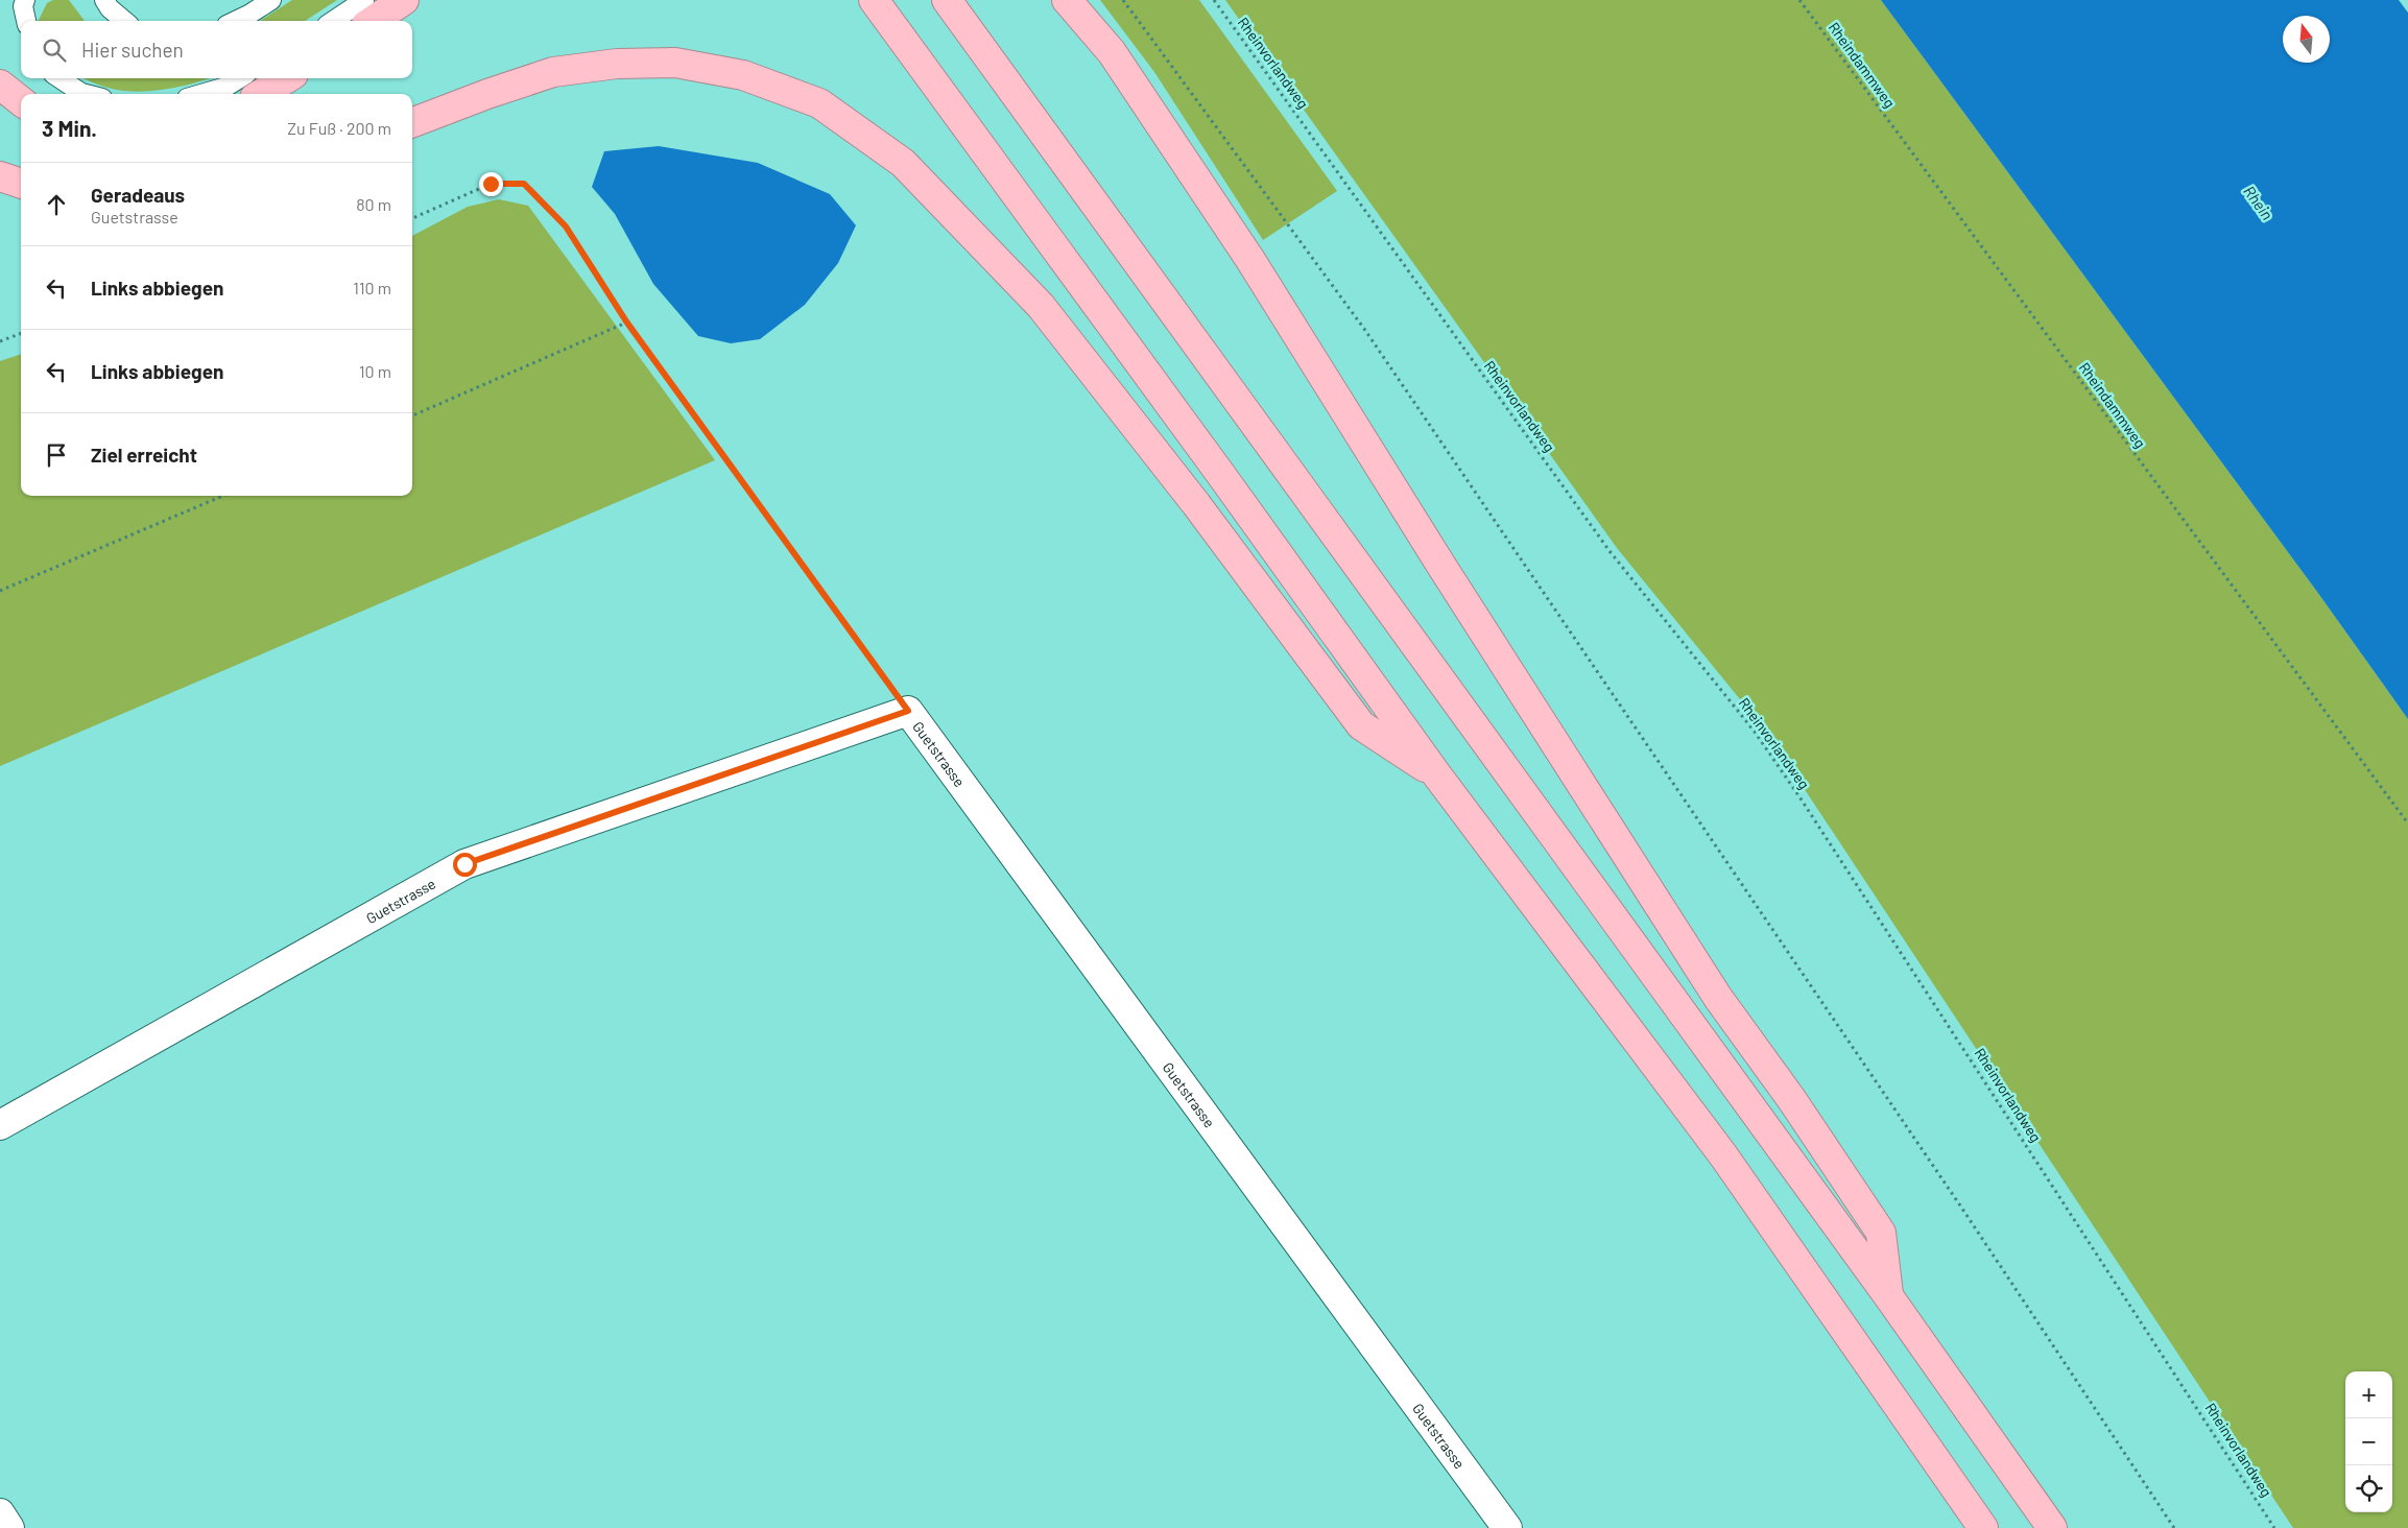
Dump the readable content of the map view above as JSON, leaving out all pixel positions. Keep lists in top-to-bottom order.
{
  "streets": {
    "street": ["Guetstrasse"],
    "path": ["Rheinvorlandweg", "Rheindammweg"]
  },
  "water": ["Rhein"],
  "north": "top",
  "page": {
    "search": "Hier suchen",
    "heading": ["3 Min.", "Zu Fuß · 200 m"],
    "list": [
      ["Geradeaus", "Guetstrasse", "80 m"],
      ["Links abbiegen", "110 m"],
      ["Links abbiegen", "10 m"],
      "Ziel erreicht"
    ],
    "map_buttons": ["+", "−"]
  }
}
